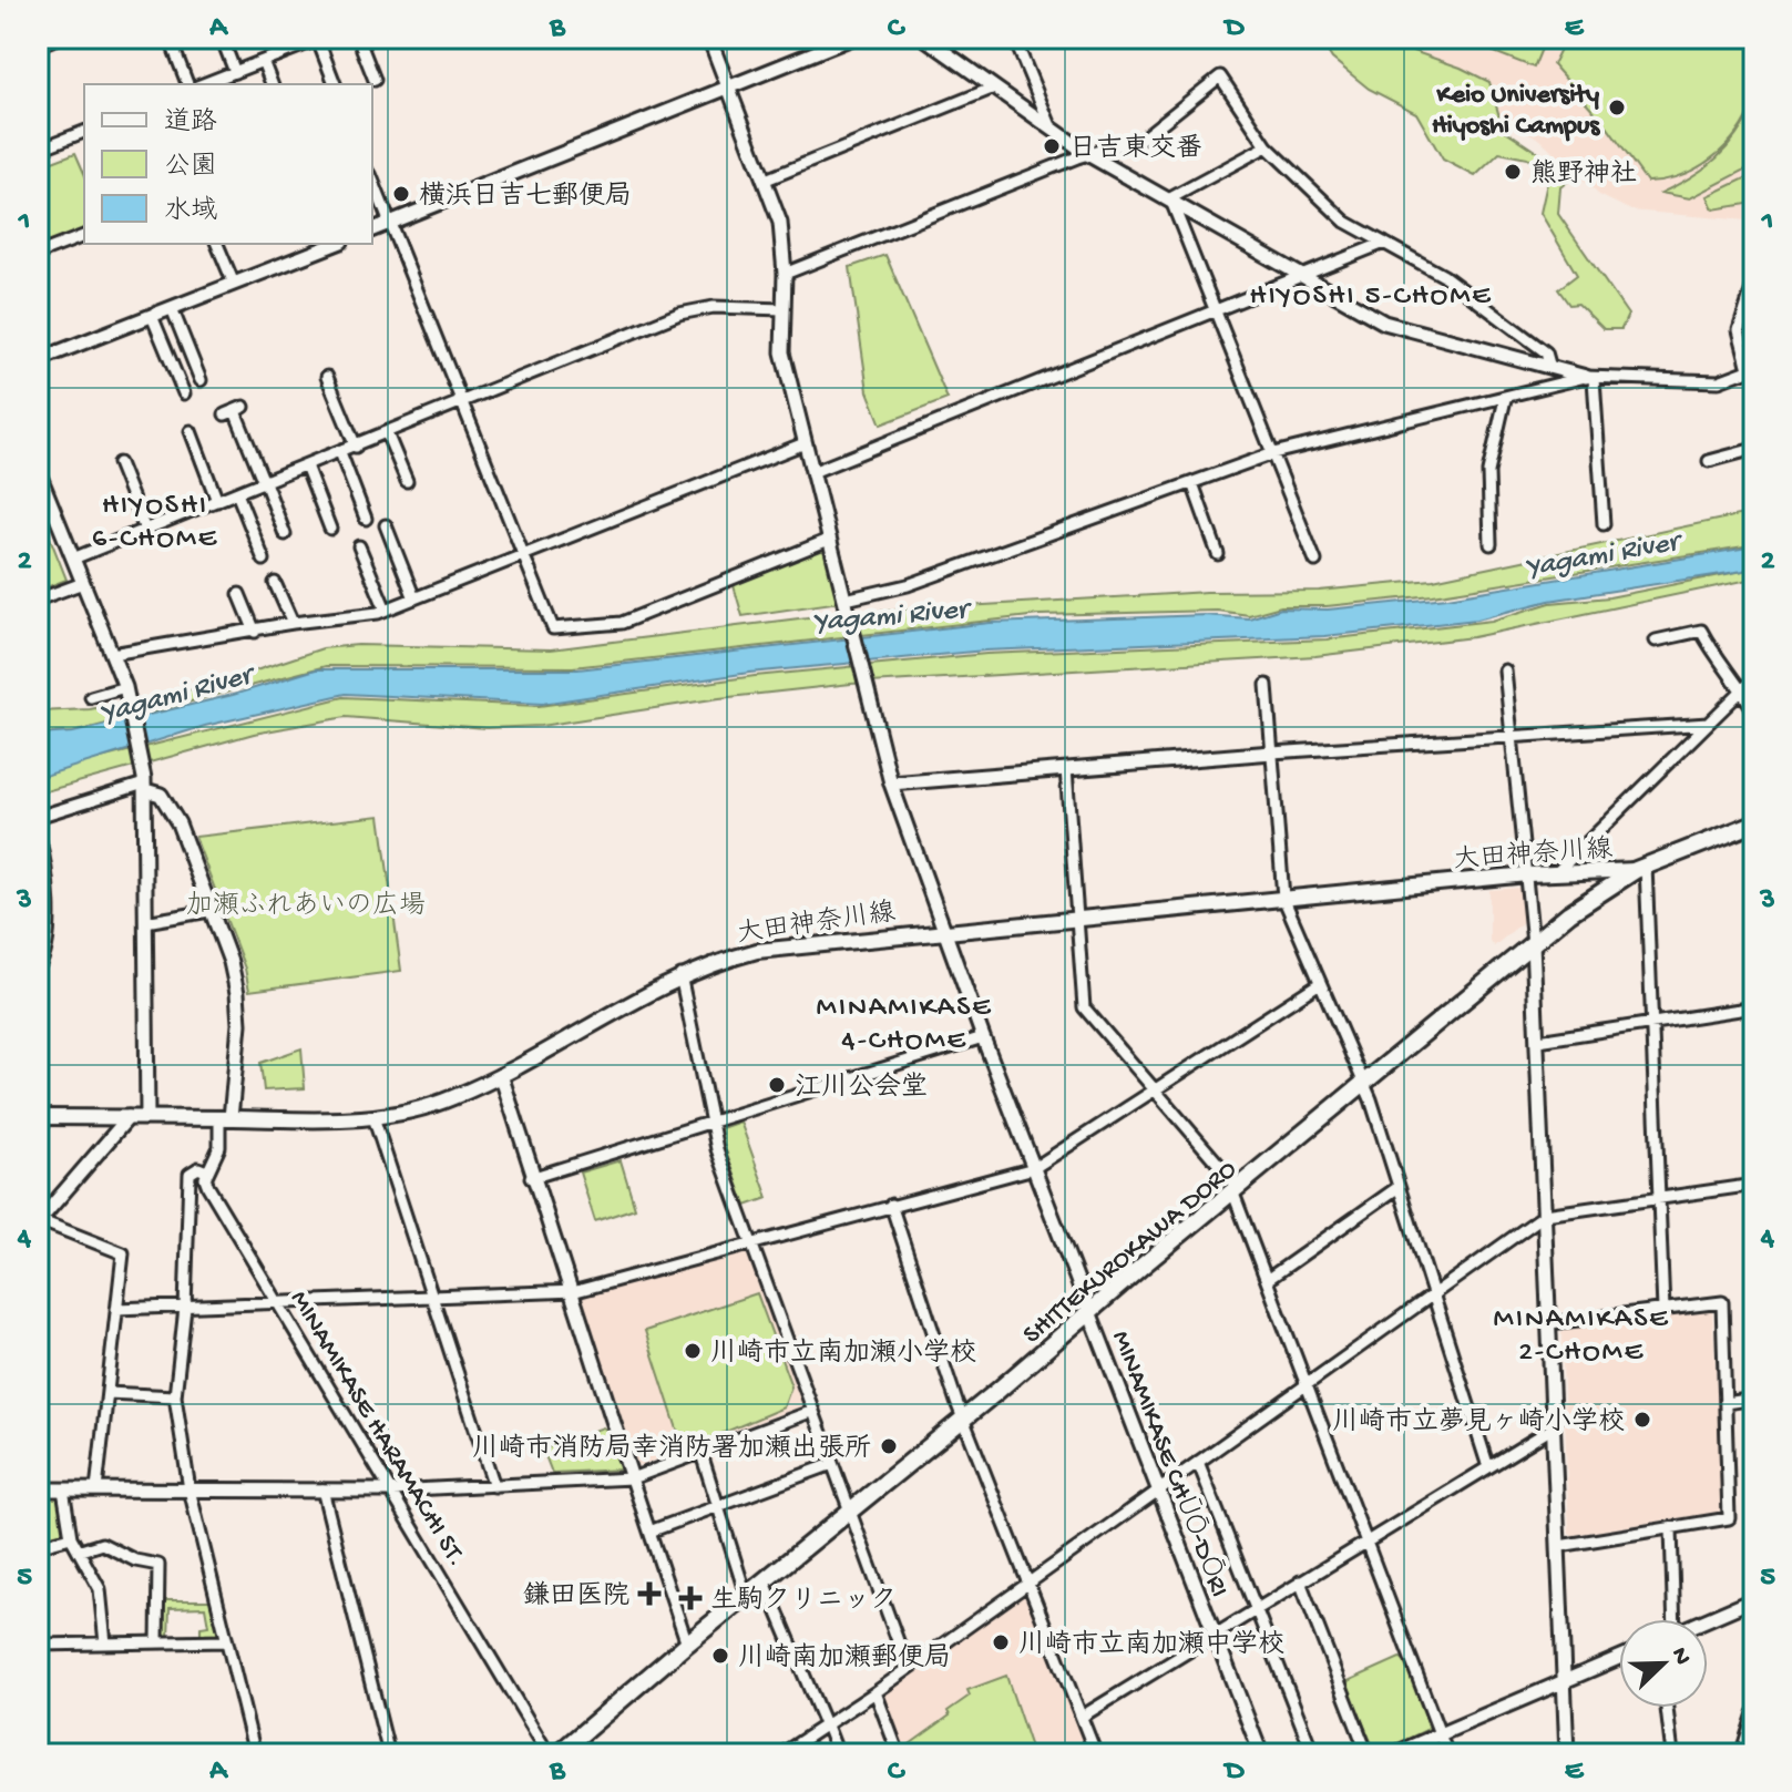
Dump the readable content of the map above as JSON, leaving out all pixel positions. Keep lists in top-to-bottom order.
{
  "streets": {
    "main road": ["大田神奈川線", "SHITTEKUROKAWA DORO"],
    "street": ["MINAMIKASE HARAMACHI ST.", "MINAMIKASE CHŪŌ-DŌRI"]
  },
  "crossings": [
    ["大田神奈川線", "SHITTEKUROKAWA DORO"],
    ["大田神奈川線", "MINAMIKASE CHŪŌ-DŌRI"],
    ["SHITTEKUROKAWA DORO", "MINAMIKASE CHŪŌ-DŌRI"]
  ],
  "districts": [
    "HIYOSHI 5-CHOME",
    "HIYOSHI 6-CHOME",
    "MINAMIKASE 4-CHOME",
    "MINAMIKASE 2-CHOME"
  ],
  "water": ["Yagami River"],
  "parks": ["加瀬ふれあいの広場"],
  "places": {
    "other": [
      "Keio University Hiyoshi Campus",
      "日吉東交番",
      "熊野神社",
      "横浜日吉七郵便局",
      "江川公会堂",
      "川崎市立南加瀬小学校",
      "川崎市立夢見ヶ崎小学校",
      "川崎市消防局幸消防署加瀬出張所",
      "川崎市立南加瀬中学校",
      "川崎南加瀬郵便局"
    ],
    "health": ["鎌田医院", "生駒クリニック"]
  },
  "legend": ["道路", "公園", "水域"],
  "north": "top right",
  "grid": {
    "columns": [
      "A",
      "B",
      "C",
      "D",
      "E"
    ],
    "rows": [
      "1",
      "2",
      "3",
      "4",
      "5"
    ]
  }
}
